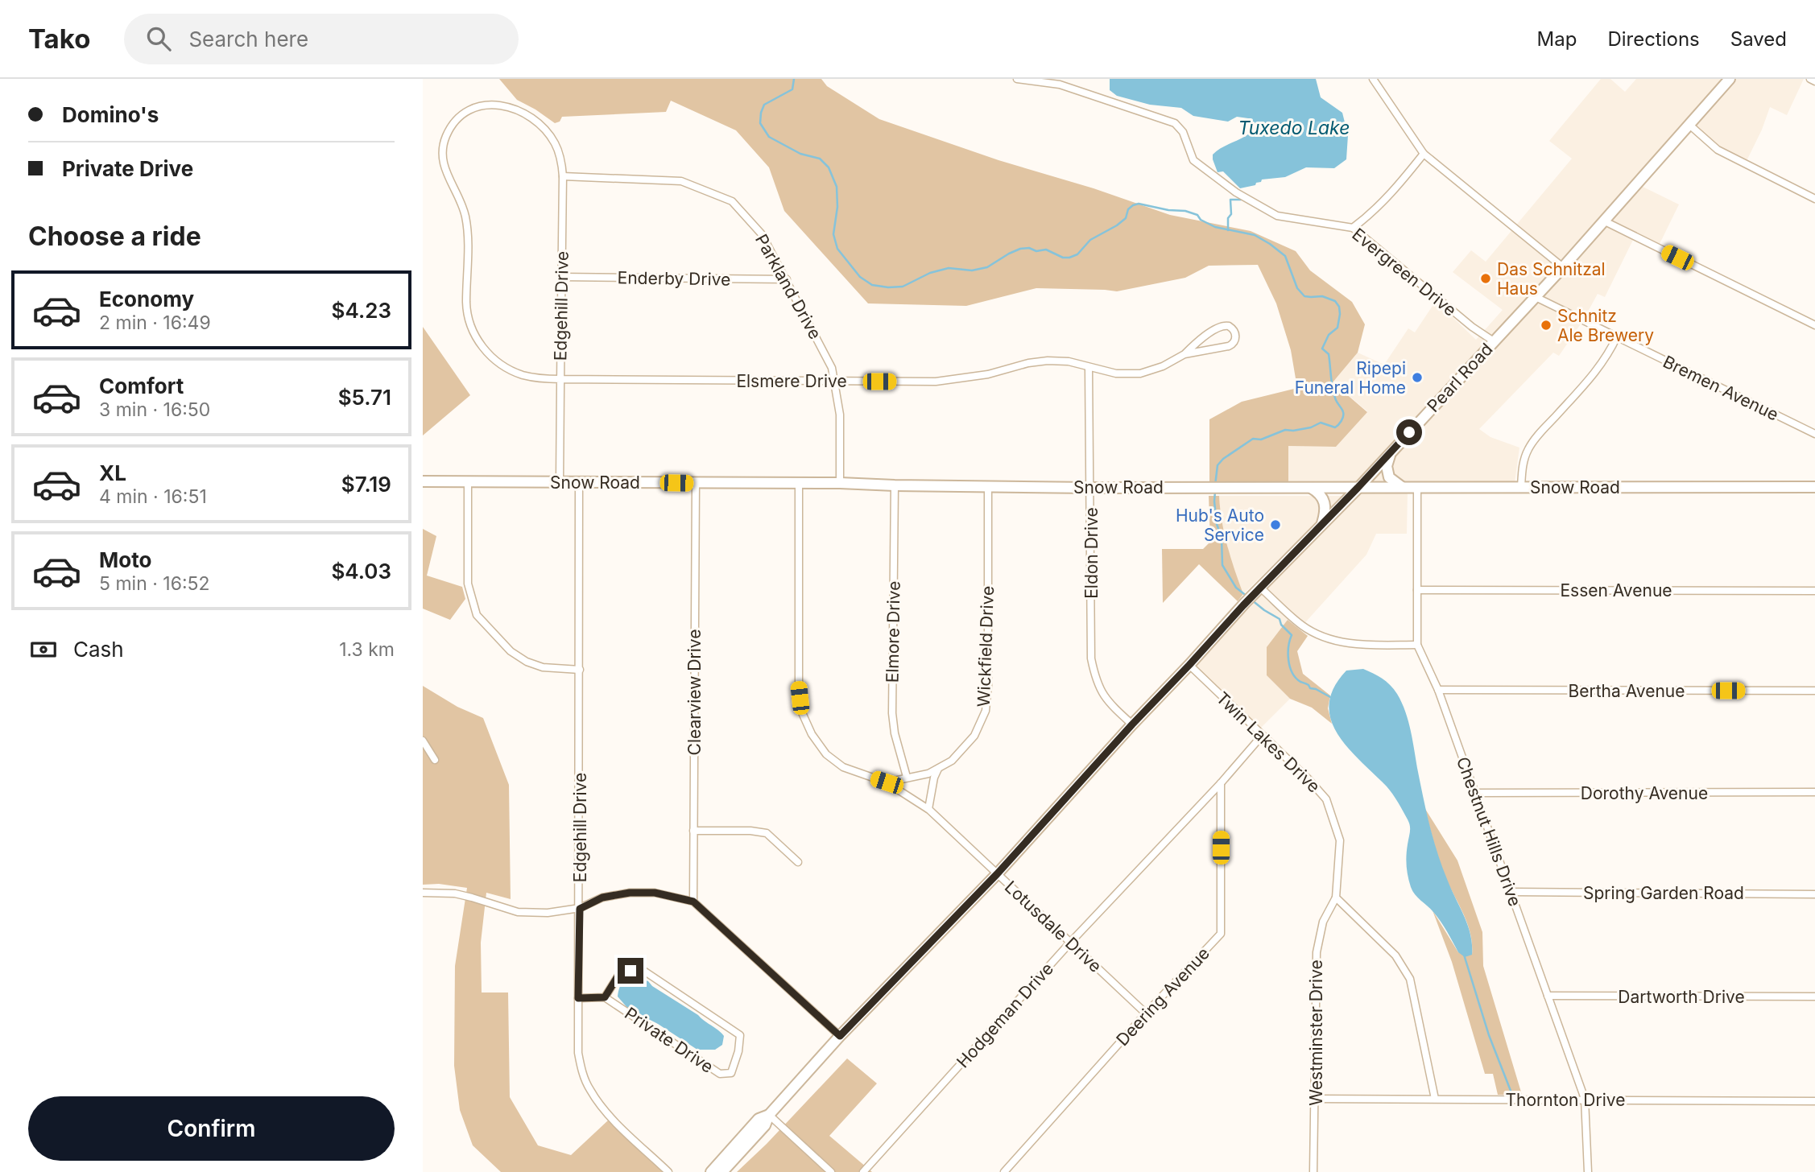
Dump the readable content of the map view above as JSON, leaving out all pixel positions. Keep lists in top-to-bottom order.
{
  "streets": {
    "main road": ["Pearl Road", "Snow Road"],
    "street": [
      "Evergreen Drive",
      "Enderby Drive",
      "Parkland Drive",
      "Edgehill Drive",
      "Elsmere Drive",
      "Bremen Avenue",
      "Eldon Drive",
      "Essen Avenue",
      "Elmore Drive",
      "Wickfield Drive",
      "Bertha Avenue",
      "Clearview Drive",
      "Twin Lakes Drive",
      "Dorothy Avenue",
      "Chestnut Hills Drive",
      "Spring Garden Road",
      "Lotusdale Drive",
      "Deering Avenue",
      "Dartworth Drive",
      "Hodgeman Drive",
      "Westminster Drive",
      "Private Drive",
      "Thornton Drive"
    ]
  },
  "crossings": [
    ["Evergreen Drive", "Pearl Road"],
    ["Enderby Drive", "Parkland Drive"],
    ["Enderby Drive", "Edgehill Drive"],
    ["Parkland Drive", "Edgehill Drive"],
    ["Parkland Drive", "Elsmere Drive"],
    ["Parkland Drive", "Snow Road"],
    ["Edgehill Drive", "Elsmere Drive"],
    ["Edgehill Drive", "Snow Road"],
    ["Pearl Road", "Bremen Avenue"],
    ["Pearl Road", "Snow Road"],
    ["Pearl Road", "Eldon Drive"],
    ["Pearl Road", "Twin Lakes Drive"],
    ["Pearl Road", "Lotusdale Drive"],
    ["Elsmere Drive", "Eldon Drive"],
    ["Snow Road", "Eldon Drive"],
    ["Snow Road", "Elmore Drive"],
    ["Snow Road", "Wickfield Drive"],
    ["Snow Road", "Clearview Drive"],
    ["Snow Road", "Chestnut Hills Drive"],
    ["Snow Road", "Lotusdale Drive"],
    ["Essen Avenue", "Chestnut Hills Drive"],
    ["Elmore Drive", "Wickfield Drive"],
    ["Wickfield Drive", "Lotusdale Drive"],
    ["Bertha Avenue", "Chestnut Hills Drive"],
    ["Twin Lakes Drive", "Hodgeman Drive"],
    ["Twin Lakes Drive", "Westminster Drive"],
    ["Dorothy Avenue", "Chestnut Hills Drive"],
    ["Chestnut Hills Drive", "Spring Garden Road"],
    ["Chestnut Hills Drive", "Dartworth Drive"],
    ["Chestnut Hills Drive", "Thornton Drive"],
    ["Lotusdale Drive", "Deering Avenue"],
    ["Lotusdale Drive", "Hodgeman Drive"],
    ["Deering Avenue", "Hodgeman Drive"],
    ["Westminster Drive", "Thornton Drive"]
  ],
  "water": ["Tuxedo Lake"],
  "places": [
    "Das Schnitzal Haus",
    "Schnitz Ale Brewery",
    "Ripepi Funeral Home",
    "Hub's Auto Service"
  ],
  "page": {
    "header": "Tako",
    "search": "Search here",
    "nav": ["Map", "Directions", "Saved"],
    "banner": ["Domino's", "Private Drive"],
    "heading": "Choose a ride",
    "list": [
      {
        "name": "Economy",
        "note": "2 min · 16:49",
        "value": "$4.23"
      },
      {
        "name": "Comfort",
        "note": "3 min · 16:50",
        "value": "$5.71"
      },
      {
        "name": "XL",
        "note": "4 min · 16:51",
        "value": "$7.19"
      },
      {
        "name": "Moto",
        "note": "5 min · 16:52",
        "value": "$4.03"
      }
    ],
    "pay": ["Cash", "1.3 km"],
    "buttons": "Confirm"
  }
}
